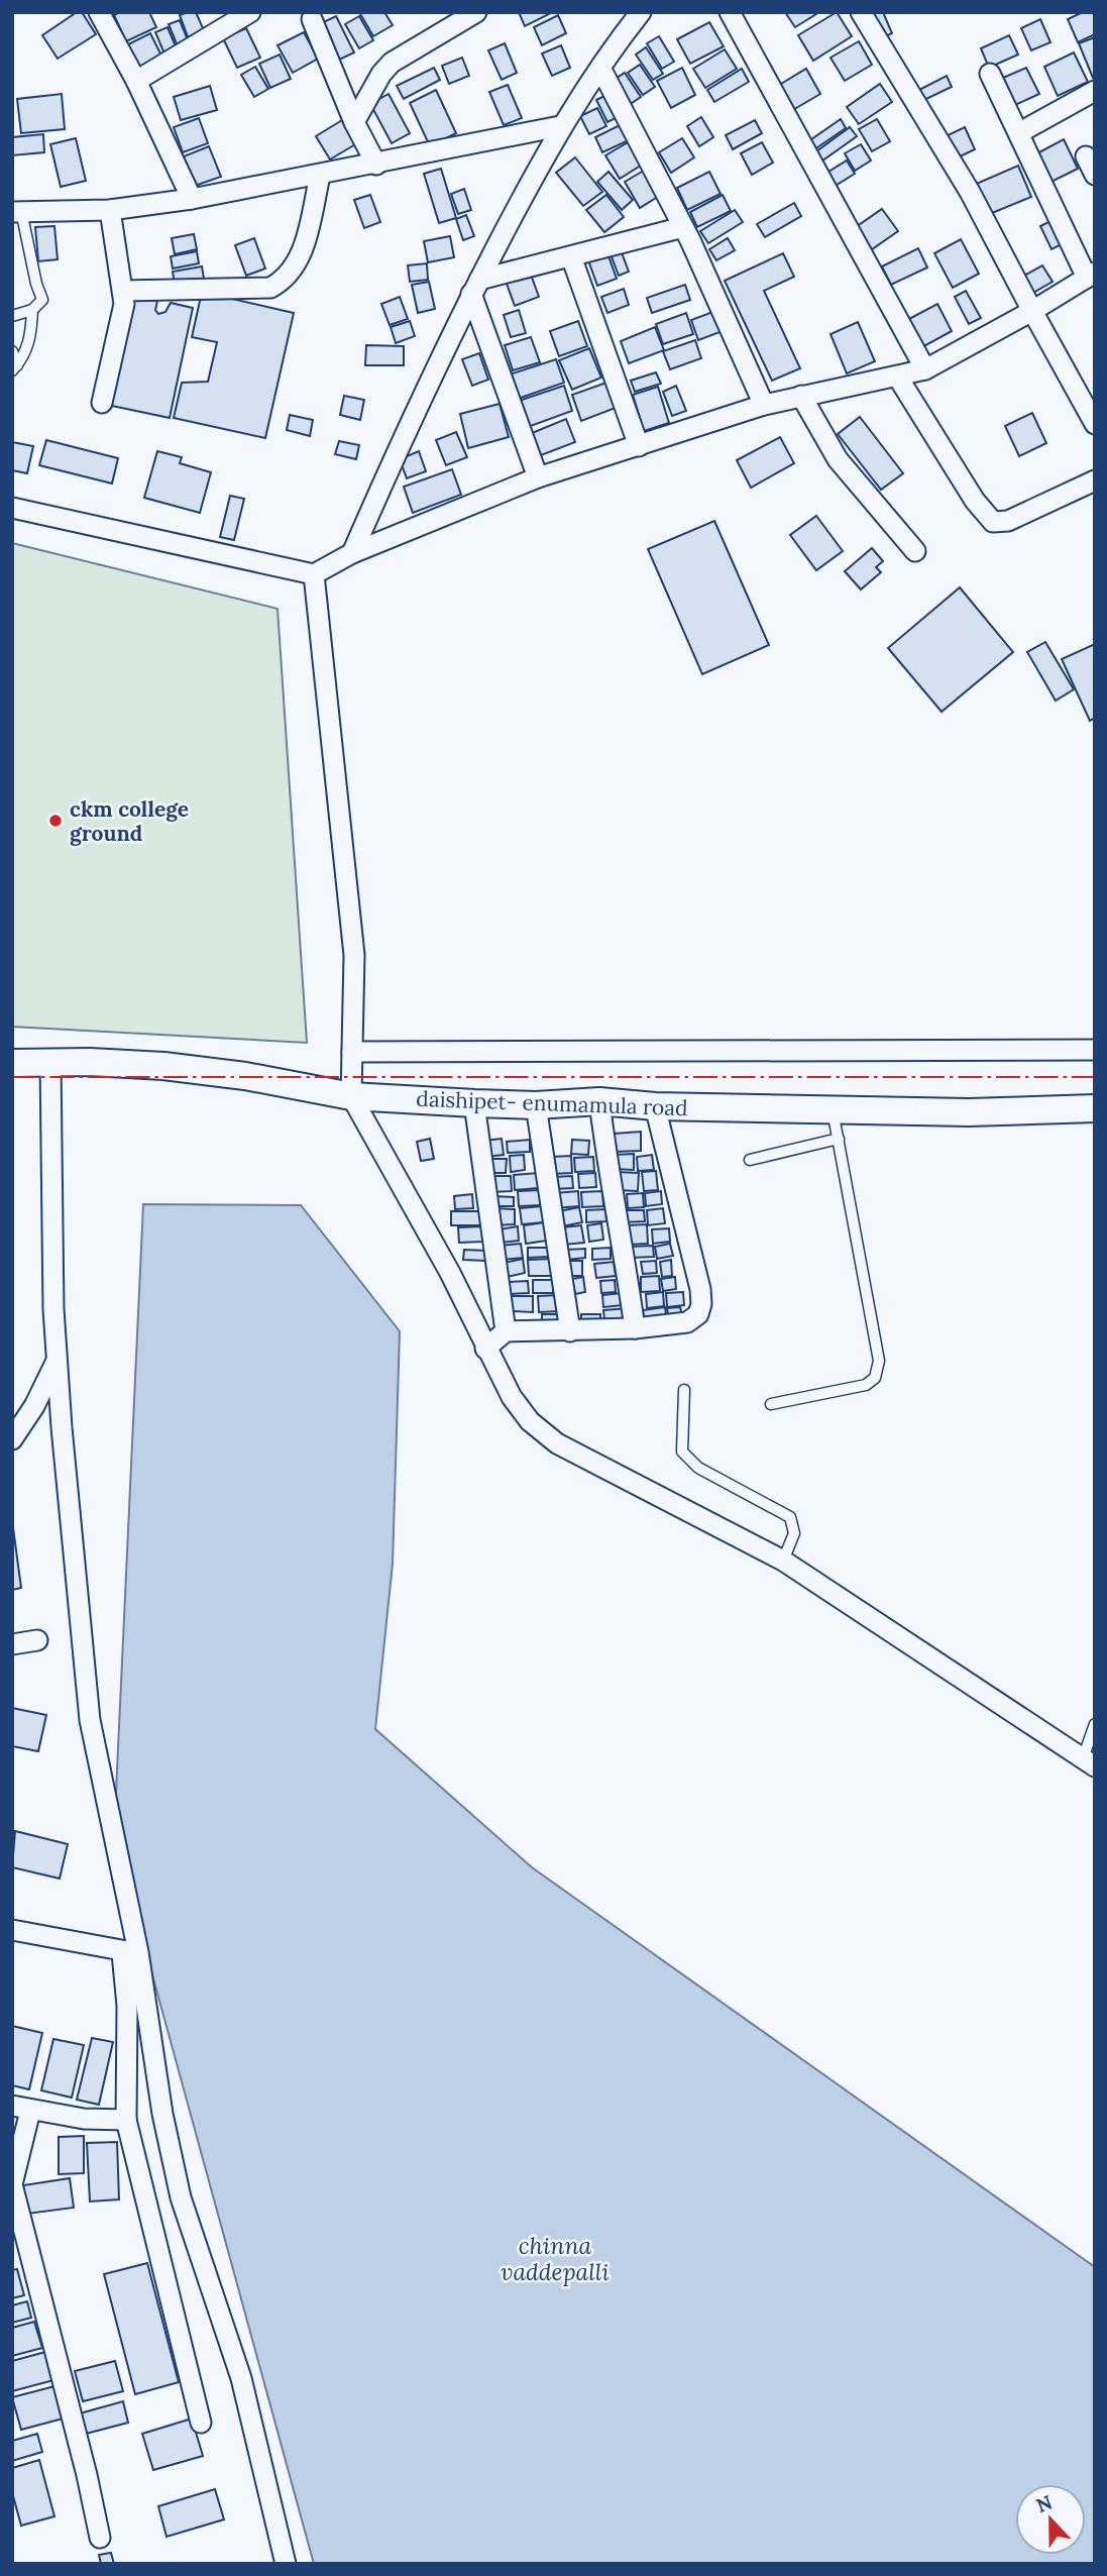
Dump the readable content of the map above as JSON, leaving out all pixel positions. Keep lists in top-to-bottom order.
{
  "streets": {
    "street": ["daishipet- enumamula road"]
  },
  "water": ["chinna vaddepalli"],
  "places": ["ckm college ground"],
  "north": "top"
}
